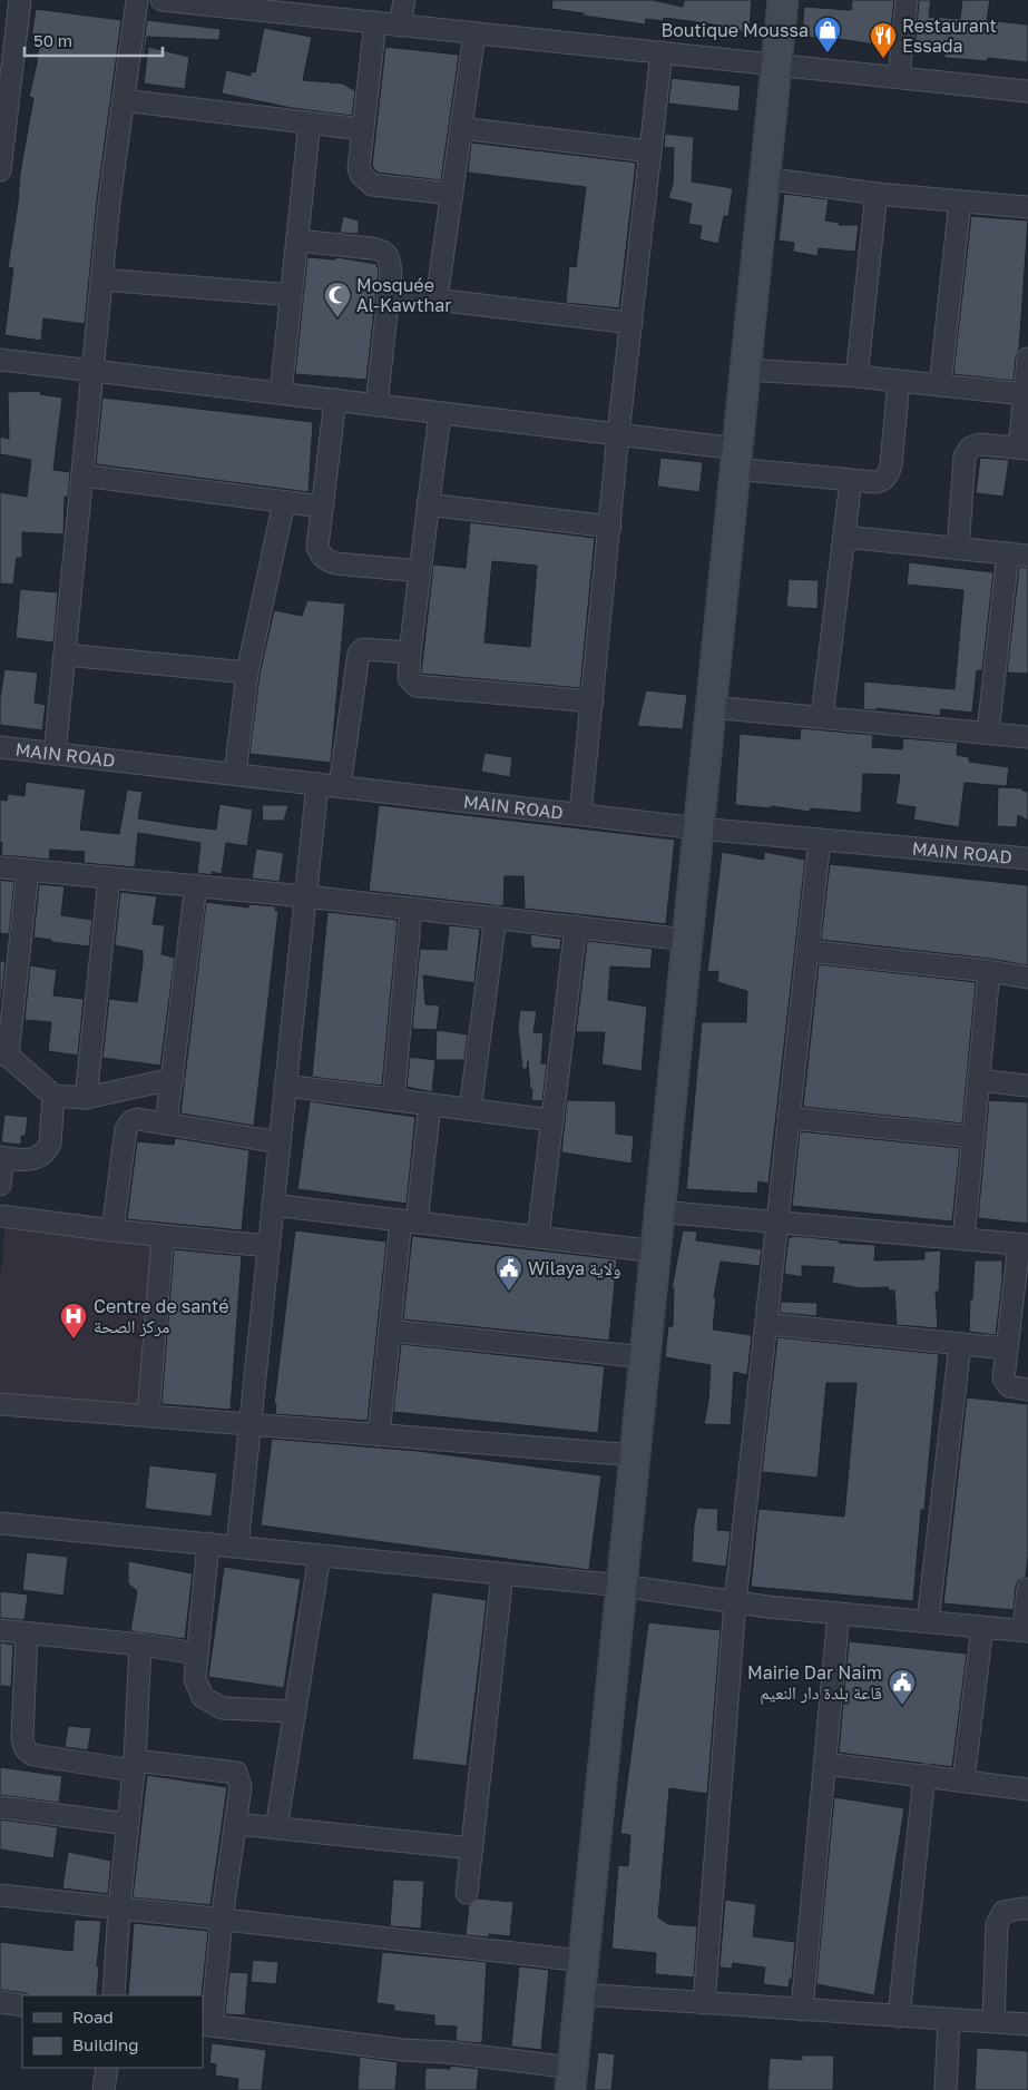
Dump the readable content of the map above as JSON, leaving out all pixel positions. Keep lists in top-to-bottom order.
{
  "streets": {
    "street": ["MAIN ROAD"]
  },
  "places": {
    "shop": ["Boutique Moussa"],
    "restaurant": ["Restaurant Essada"],
    "mosque": ["Mosquée Al-Kawthar"],
    "public building": ["Wilaya ولاية", "Mairie Dar Naim قاعة بلدة دار النعيم"],
    "hospital": ["Centre de santé مركز الصحة"]
  },
  "legend": ["Road", "Building"],
  "scale_bar": "50 m"
}
